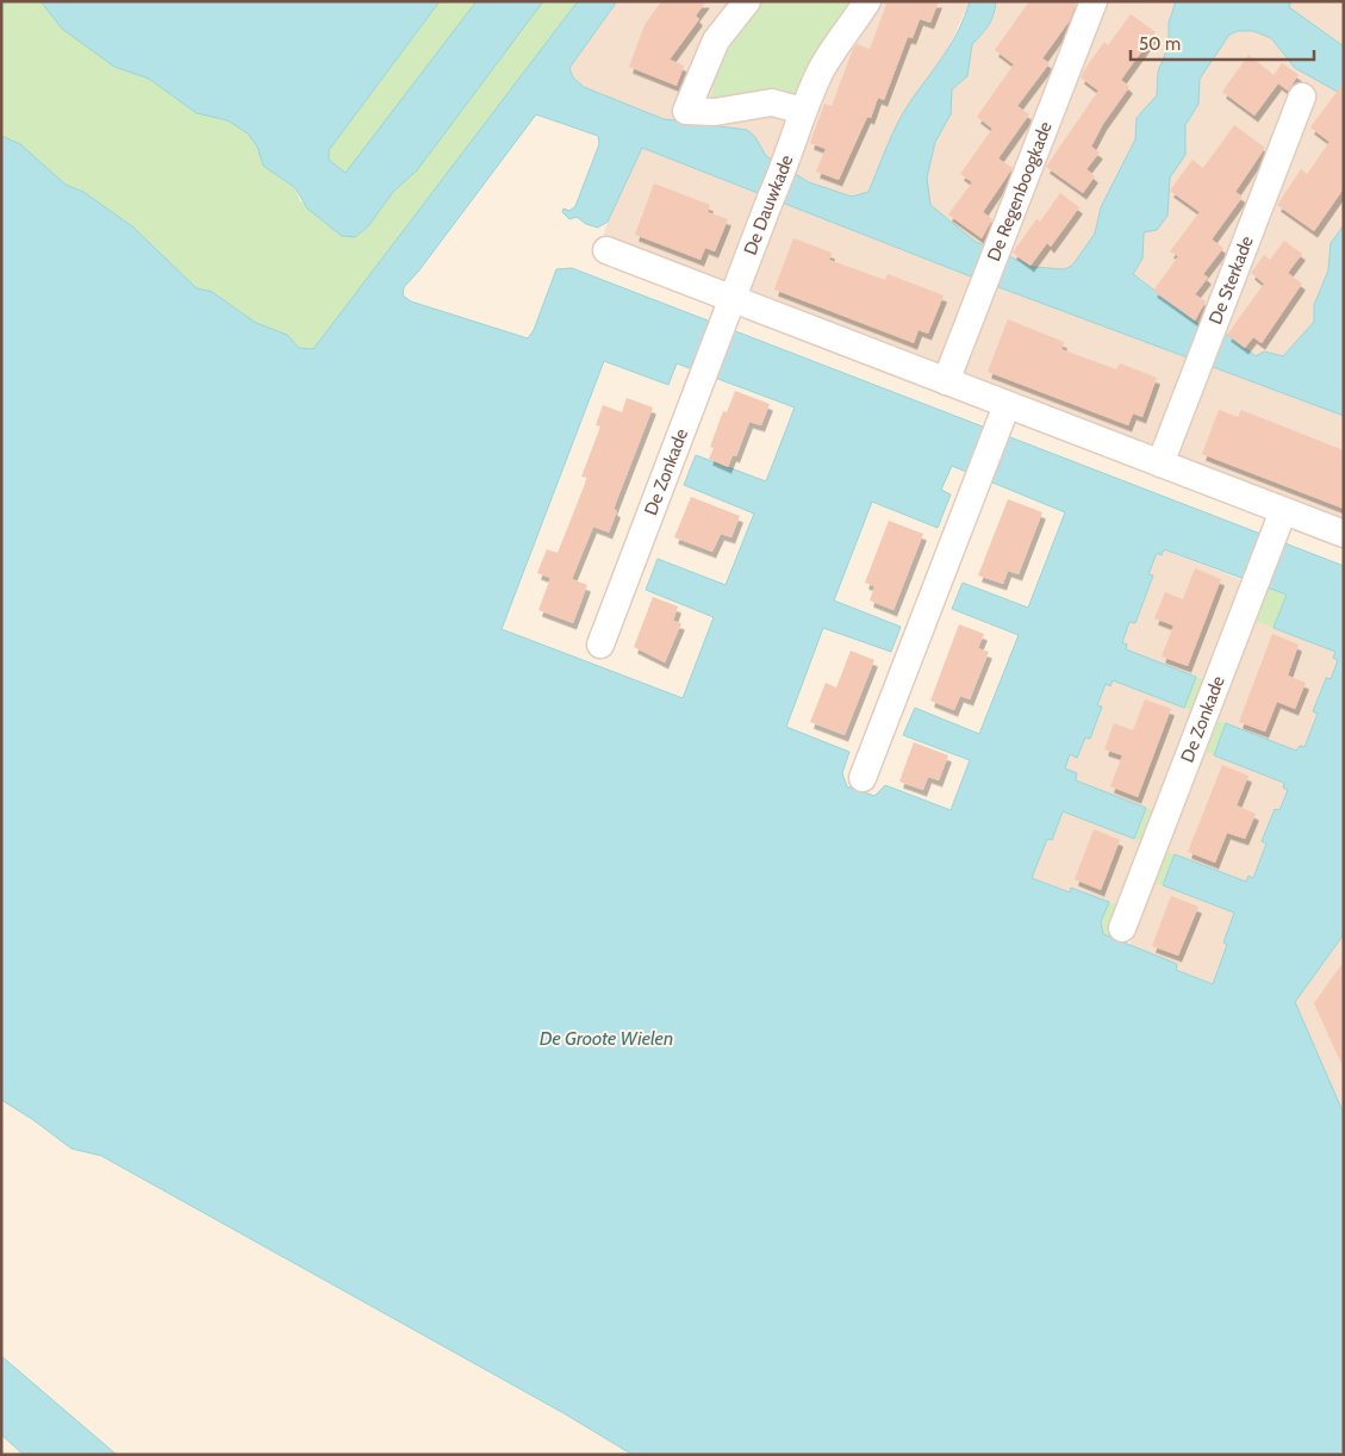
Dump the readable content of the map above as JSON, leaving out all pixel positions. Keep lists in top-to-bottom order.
{
  "streets": {
    "street": [
      "De Regenboogkade",
      "De Dauwkade",
      "De Sterkade",
      "De Zonkade"
    ]
  },
  "crossings": [
    ["De Dauwkade", "De Zonkade"]
  ],
  "water": ["De Groote Wielen"],
  "scale_bar": "50 m"
}
